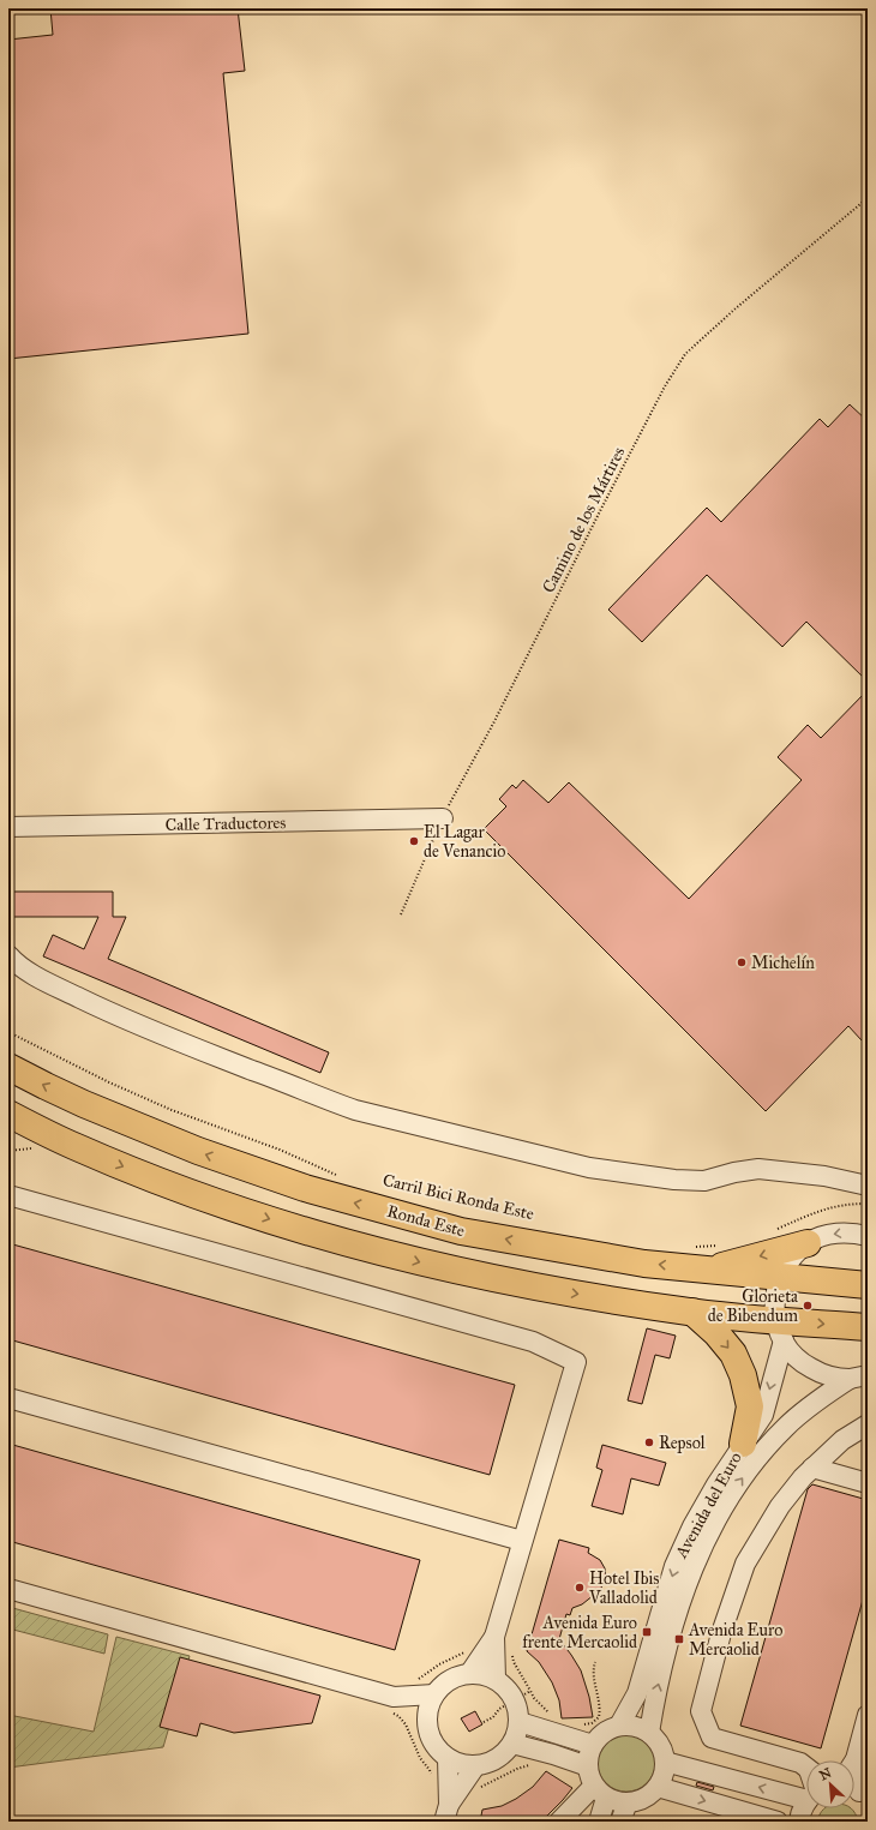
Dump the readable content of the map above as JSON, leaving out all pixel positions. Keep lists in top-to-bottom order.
{
  "streets": {
    "highway": ["Ronda Este"],
    "street": ["Calle Traductores", "Avenida del Euro"],
    "path": ["Camino de los Mártires"]
  },
  "crossings": [
    ["Camino de los Mártires", "Calle Traductores"],
    ["Ronda Este", "Avenida del Euro"]
  ],
  "places": {
    "other": [
      "El Lagar de Venancio",
      "Michelín",
      "Glorieta de Bibendum",
      "Repsol",
      "Hotel Ibis Valladolid"
    ],
    "transit": ["Avenida Euro frente Mercaolid", "Avenida Euro Mercaolid"]
  },
  "north": "top left"
}
